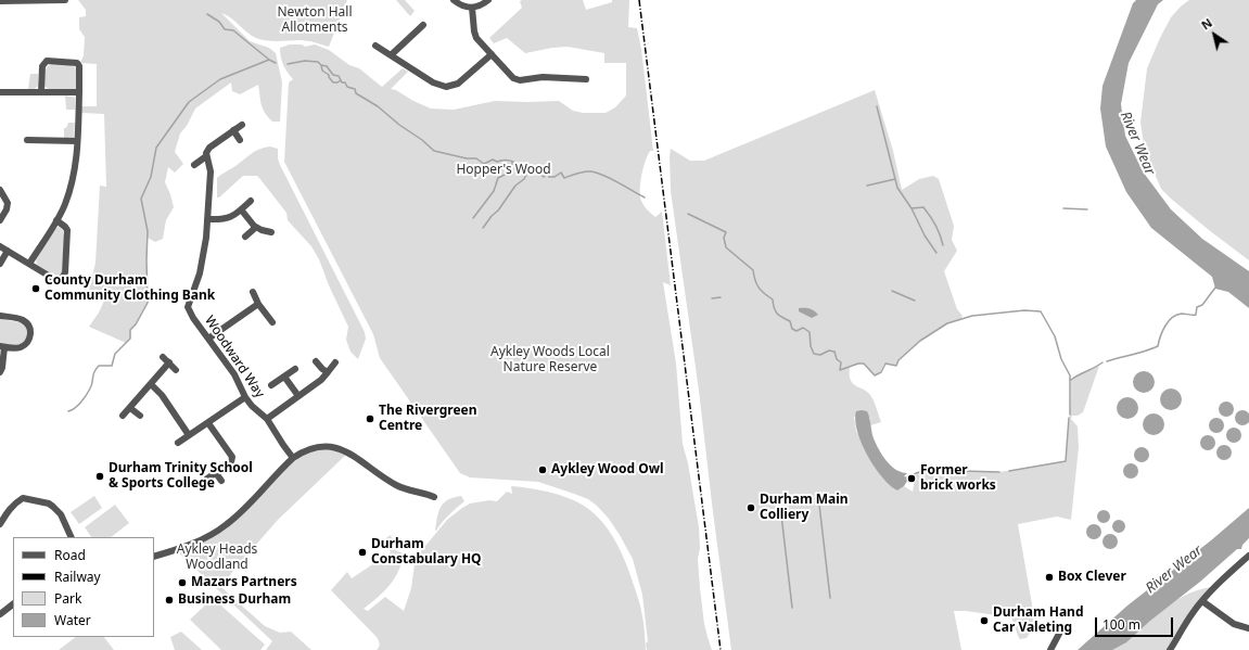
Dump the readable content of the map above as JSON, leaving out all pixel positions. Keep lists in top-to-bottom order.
{
  "streets": {
    "street": ["Woodward Way"]
  },
  "water": ["River Wear"],
  "parks": [
    "Newton Hall Allotments",
    "Hopper's Wood",
    "Aykley Woods Local Nature Reserve",
    "Aykley Heads Woodland"
  ],
  "places": [
    "County Durham Community Clothing Bank",
    "The Rivergreen Centre",
    "Aykley Wood Owl",
    "Durham Trinity School & Sports College",
    "Former brick works",
    "Durham Main Colliery",
    "Durham Constabulary HQ",
    "Box Clever",
    "Mazars Partners",
    "Business Durham",
    "Durham Hand Car Valeting"
  ],
  "legend": [
    "Road",
    "Railway",
    "Park",
    "Water"
  ],
  "scale_bar": "100 m",
  "north": "top left"
}
